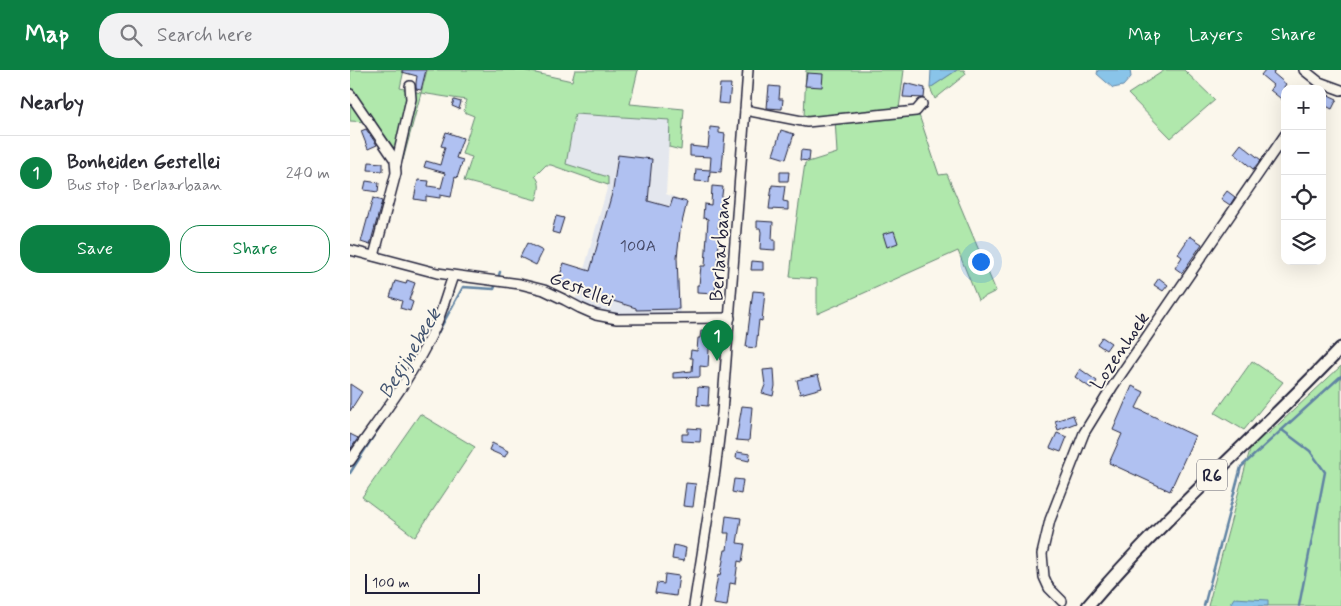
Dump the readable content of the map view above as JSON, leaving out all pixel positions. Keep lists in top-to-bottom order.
{
  "streets": {
    "main road": ["R6"],
    "street": ["Berlaarbaan", "Gestellei", "Lozenhoek"]
  },
  "crossings": [
    ["Berlaarbaan", "Gestellei"]
  ],
  "water": ["Begijnebeek"],
  "house_numbers": ["100A"],
  "scale_bar": "100 m",
  "page": {
    "header": "Map",
    "search": "Search here",
    "nav": ["Map", "Layers", "Share"],
    "heading": "Nearby",
    "map_buttons": ["+", "−"],
    "list": [
      {
        "mark": "1",
        "name": "Bonheiden Gestellei",
        "note": "Bus stop · Berlaarbaan",
        "value": "240 m"
      }
    ],
    "buttons": ["Save", "Share"],
    "pins": "1",
    "scale": "100 m"
  }
}
